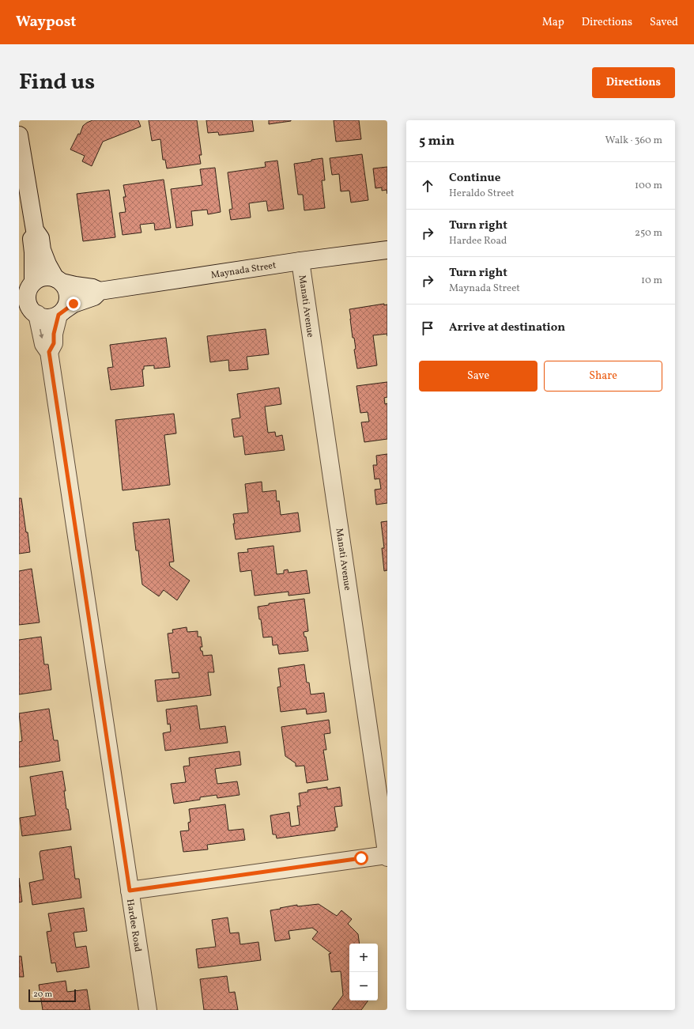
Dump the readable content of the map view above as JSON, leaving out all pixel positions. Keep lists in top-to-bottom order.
{
  "streets": {
    "street": ["Maynada Street", "Manati Avenue", "Hardee Road"]
  },
  "crossings": [
    ["Maynada Street", "Manati Avenue"],
    ["Maynada Street", "Hardee Road"]
  ],
  "scale_bar": "20 m",
  "page": {
    "header": "Waypost",
    "nav": ["Map", "Directions", "Saved"],
    "title": "Find us",
    "buttons": [
      "Directions",
      ["Save", "Share"]
    ],
    "heading": ["5 min", "Walk · 360 m"],
    "list": [
      ["Continue", "Heraldo Street", "100 m"],
      ["Turn right", "Hardee Road", "250 m"],
      ["Turn right", "Maynada Street", "10 m"],
      "Arrive at destination"
    ],
    "map_buttons": ["+", "−"],
    "scale": "20 m"
  }
}
